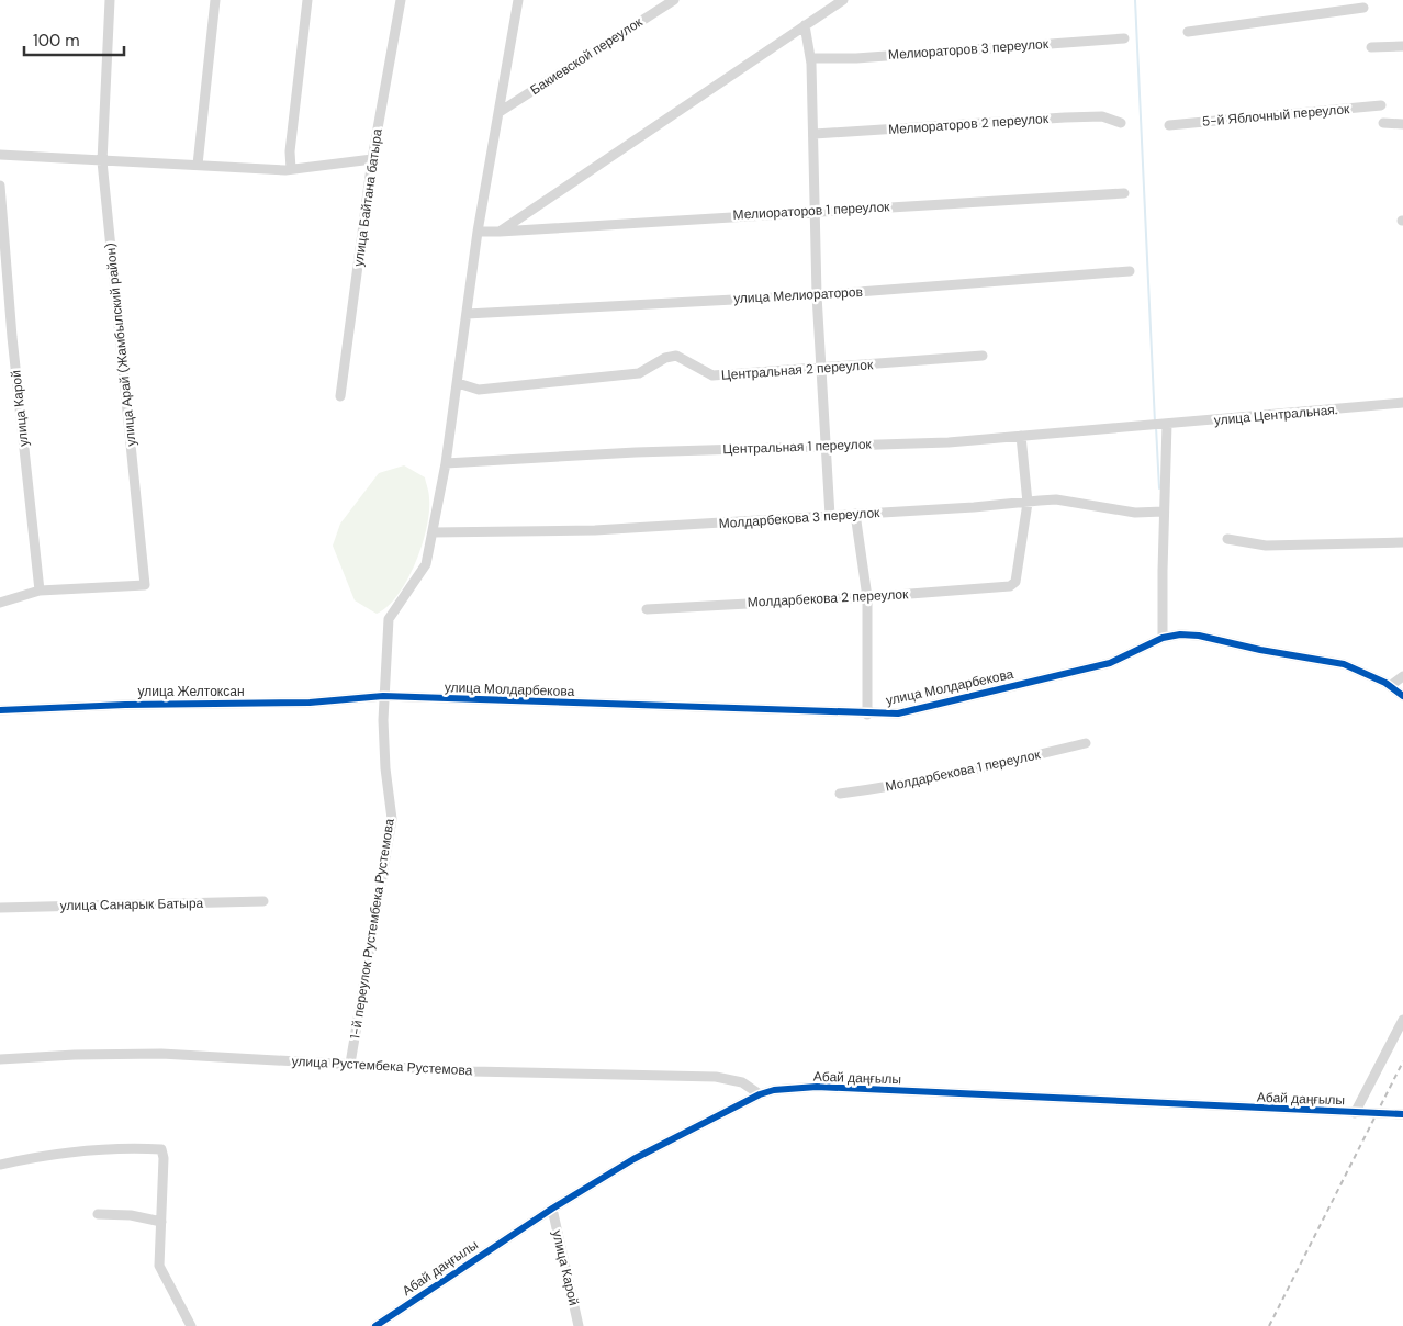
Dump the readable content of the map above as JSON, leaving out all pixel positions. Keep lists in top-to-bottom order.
{
  "streets": {
    "street": [
      "Мелиораторов 3 переулок",
      "Бакиевской переулок",
      "5-й Яблочный переулок",
      "Мелиораторов 2 переулок",
      "улица Байтана батыра",
      "Мелиораторов 1 переулок",
      "улица Мелиораторов",
      "улица Арай (Жамбылский район)",
      "Центральная 2 переулок",
      "улица Карой",
      "улица Центральная.",
      "Центральная 1 переулок",
      "Молдарбекова 3 переулок",
      "Молдарбекова 2 переулок",
      "улица Молдарбекова",
      "улица Желтоксан",
      "Молдарбекова 1 переулок",
      "улица Санарык Батыра",
      "1-й переулок Рустембека Рустемова",
      "улица Рустембека Рустемова",
      "Абай даңғылы"
    ]
  },
  "crossings": [
    ["Бакиевской переулок", "1-й переулок Рустембека Рустемова"],
    ["Мелиораторов 1 переулок", "1-й переулок Рустембека Рустемова"],
    ["улица Мелиораторов", "1-й переулок Рустембека Рустемова"],
    ["улица Арай (Жамбылский район)", "улица Карой"],
    ["Центральная 2 переулок", "1-й переулок Рустембека Рустемова"],
    ["улица Карой", "Абай даңғылы"],
    ["улица Центральная.", "Центральная 1 переулок"],
    ["Центральная 1 переулок", "1-й переулок Рустембека Рустемова"],
    ["Молдарбекова 3 переулок", "Молдарбекова 2 переулок"],
    ["Молдарбекова 3 переулок", "1-й переулок Рустембека Рустемова"],
    ["улица Молдарбекова", "улица Желтоксан"],
    ["улица Молдарбекова", "1-й переулок Рустембека Рустемова"],
    ["улица Желтоксан", "1-й переулок Рустембека Рустемова"],
    ["1-й переулок Рустембека Рустемова", "улица Рустембека Рустемова"],
    ["улица Рустембека Рустемова", "Абай даңғылы"]
  ],
  "scale_bar": "100 m"
}
